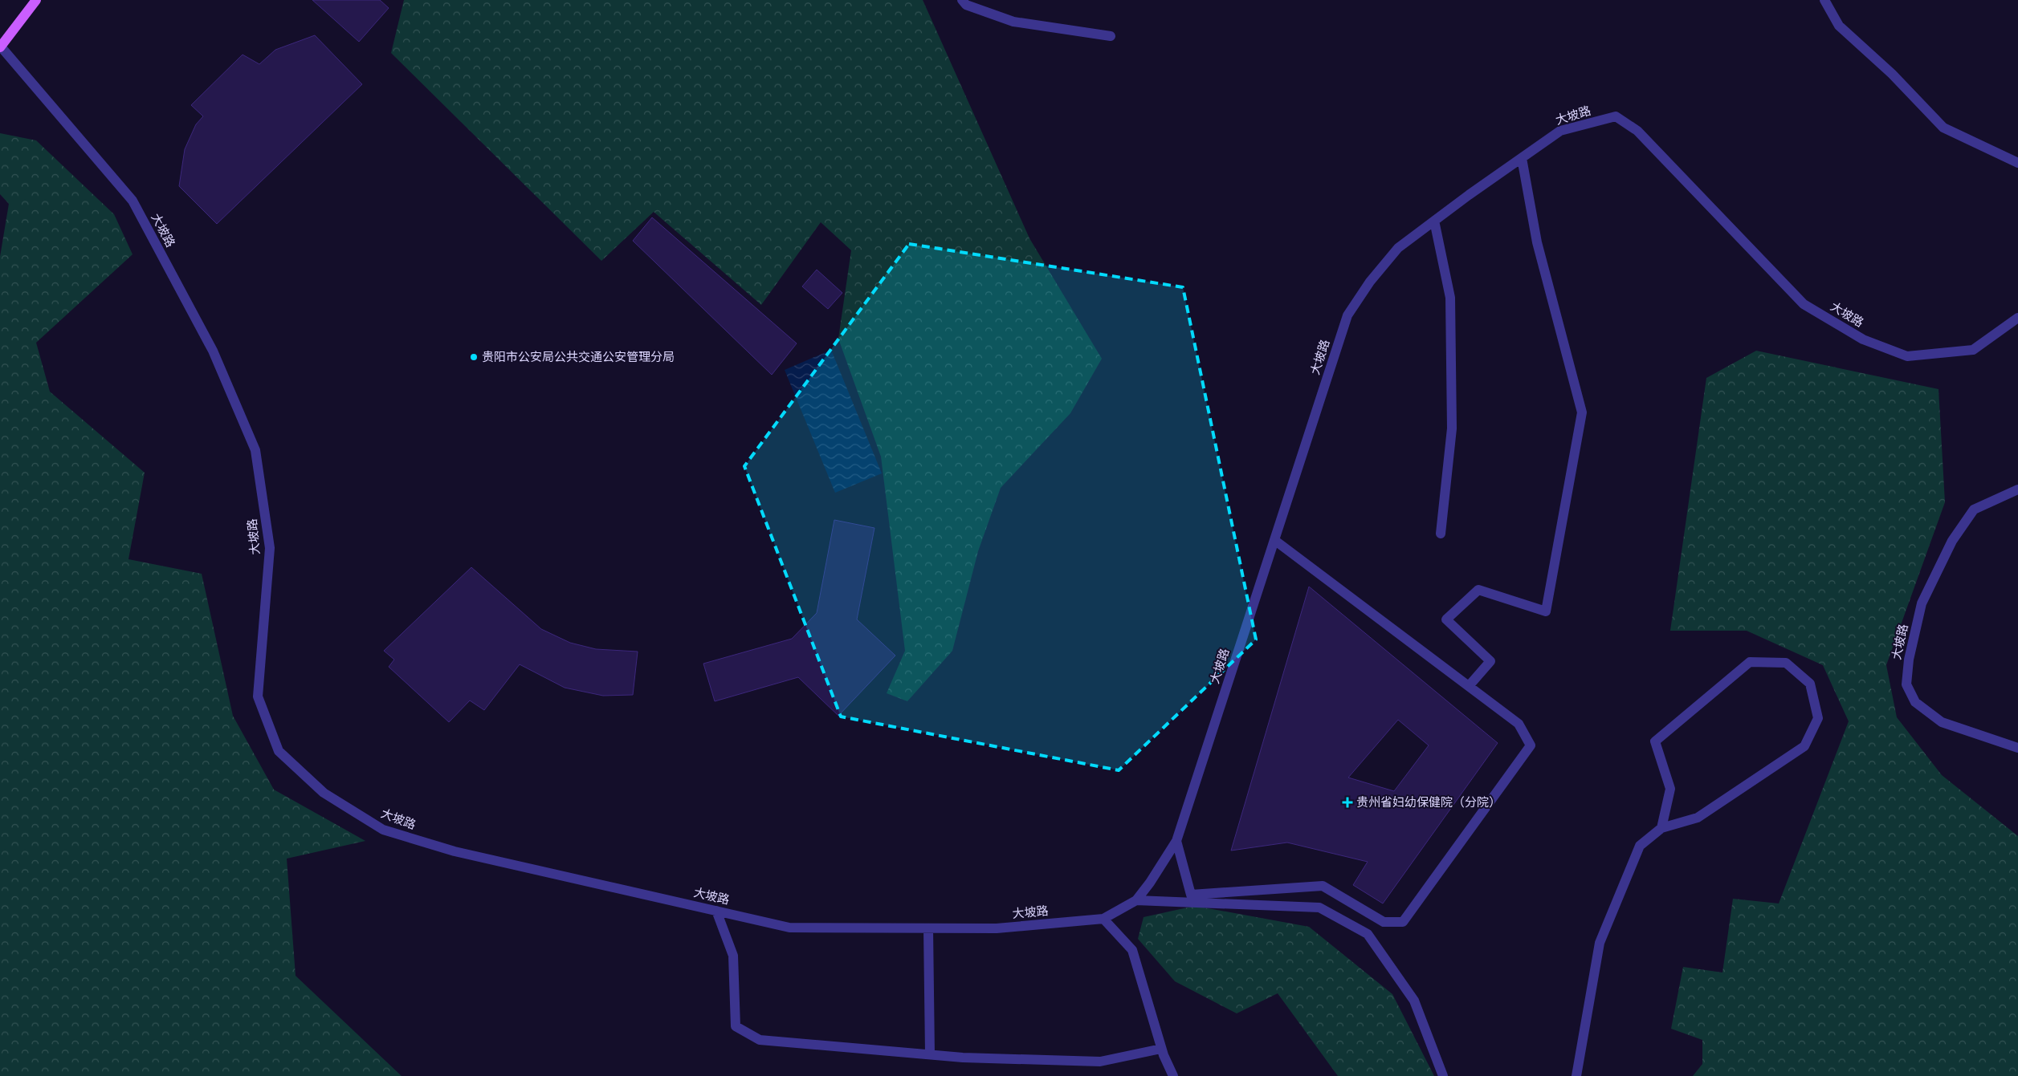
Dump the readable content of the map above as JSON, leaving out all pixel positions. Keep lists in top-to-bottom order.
{
  "streets": {
    "street": ["大坡路"]
  },
  "places": {
    "other": ["贵阳市公安局公共交通公安管理分局"],
    "health": ["贵州省妇幼保健院（分院）"]
  }
}
